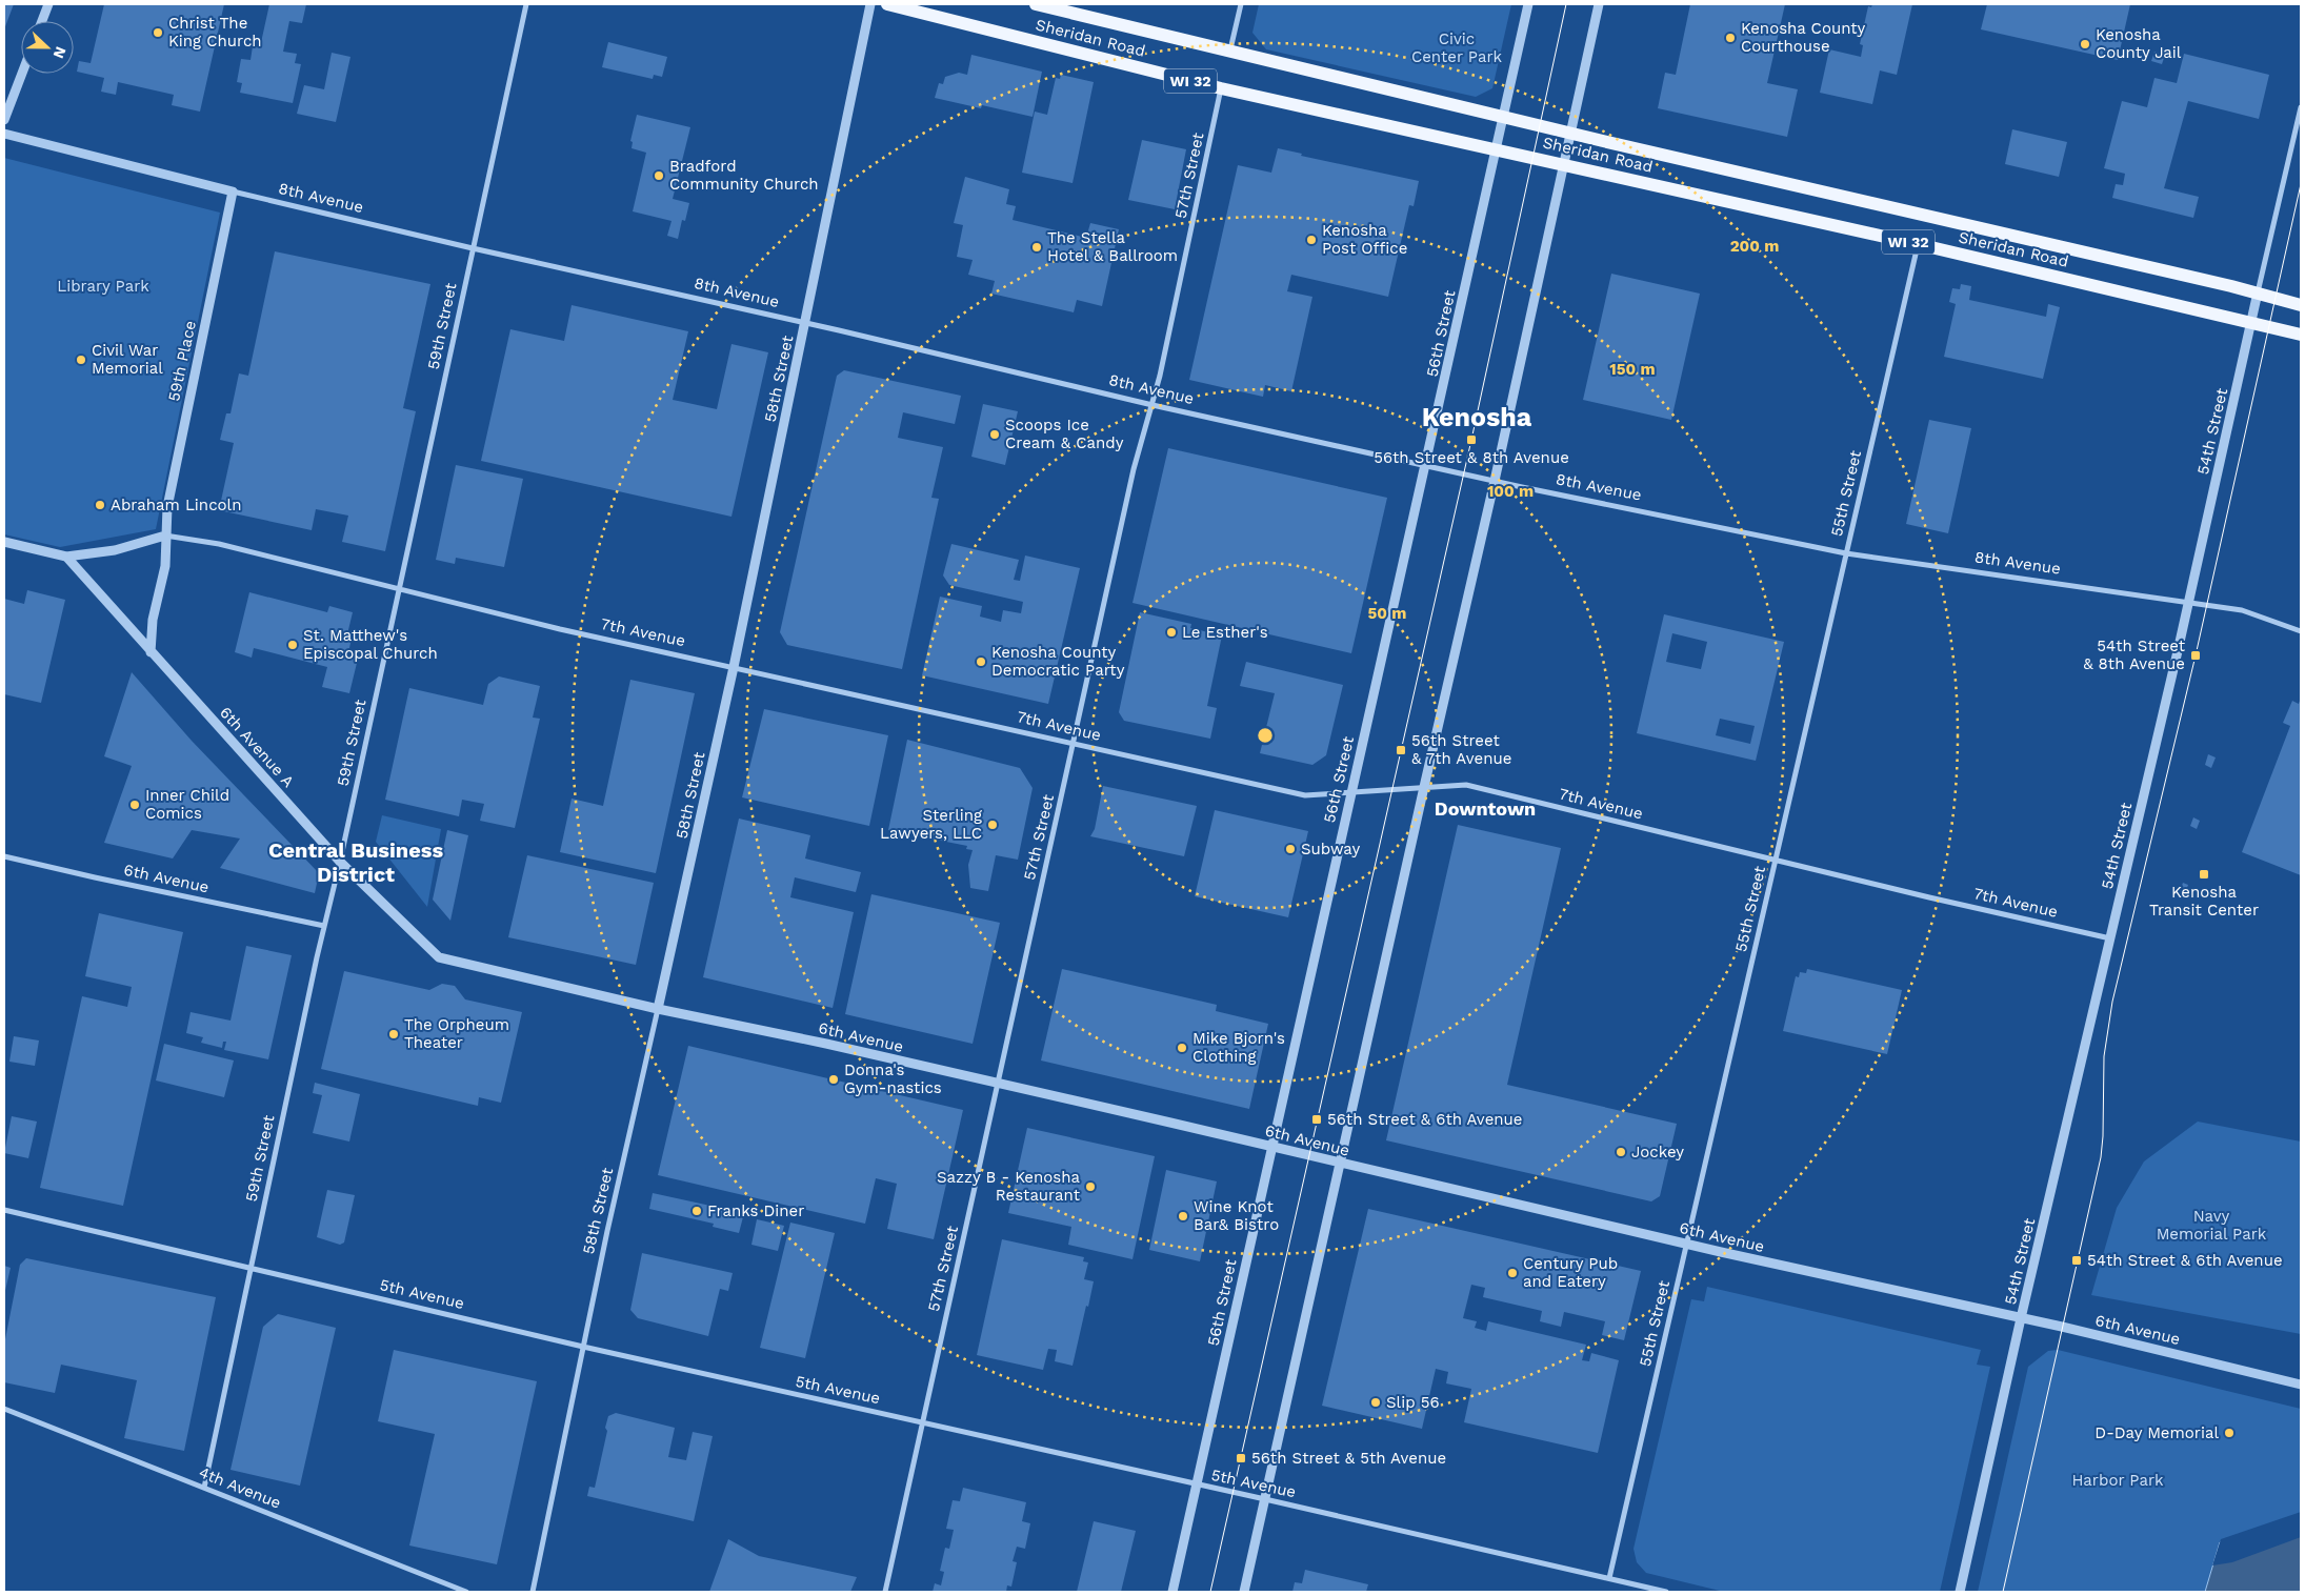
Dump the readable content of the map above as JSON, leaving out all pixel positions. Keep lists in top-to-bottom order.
{
  "streets": {
    "main road": ["Sheridan Road", "WI 32"],
    "street": [
      "57th Street",
      "8th Avenue",
      "59th Street",
      "56th Street",
      "59th Place",
      "58th Street",
      "54th Street",
      "55th Street",
      "7th Avenue",
      "6th Avenue A",
      "6th Avenue",
      "5th Avenue",
      "4th Avenue"
    ]
  },
  "crossings": [
    ["Sheridan Road", "57th Street"],
    ["Sheridan Road", "56th Street"],
    ["Sheridan Road", "54th Street"],
    ["Sheridan Road", "55th Street"],
    ["57th Street", "8th Avenue"],
    ["57th Street", "7th Avenue"],
    ["57th Street", "6th Avenue"],
    ["57th Street", "5th Avenue"],
    ["8th Avenue", "59th Street"],
    ["8th Avenue", "56th Street"],
    ["8th Avenue", "59th Place"],
    ["8th Avenue", "58th Street"],
    ["8th Avenue", "54th Street"],
    ["8th Avenue", "55th Street"],
    ["59th Street", "7th Avenue"],
    ["59th Street", "6th Avenue A"],
    ["59th Street", "6th Avenue"],
    ["59th Street", "5th Avenue"],
    ["59th Street", "4th Avenue"],
    ["56th Street", "7th Avenue"],
    ["56th Street", "6th Avenue"],
    ["56th Street", "5th Avenue"],
    ["59th Place", "7th Avenue"],
    ["58th Street", "7th Avenue"],
    ["58th Street", "6th Avenue"],
    ["58th Street", "5th Avenue"],
    ["54th Street", "7th Avenue"],
    ["54th Street", "6th Avenue"],
    ["55th Street", "7th Avenue"],
    ["55th Street", "6th Avenue"],
    ["55th Street", "5th Avenue"],
    ["7th Avenue", "6th Avenue A"],
    ["6th Avenue A", "6th Avenue"]
  ],
  "districts": ["Kenosha", "Downtown", "Central Business District"],
  "parks": [
    "Civic Center Park",
    "Library Park",
    "Navy Memorial Park",
    "Harbor Park"
  ],
  "places": {
    "other": [
      "Christ The King Church",
      "Kenosha County Courthouse",
      "Kenosha County Jail",
      "Bradford Community Church",
      "Kenosha Post Office",
      "The Stella Hotel & Ballroom",
      "Civil War Memorial",
      "Scoops Ice Cream & Candy",
      "Abraham Lincoln",
      "Le Esther's",
      "St. Matthew's Episcopal Church",
      "Kenosha County Democratic Party",
      "Inner Child Comics",
      "Sterling Lawyers, LLC",
      "Subway",
      "The Orpheum Theater",
      "Mike Bjorn's Clothing",
      "Donna's Gym-nastics",
      "Jockey",
      "Sazzy B - Kenosha Restaurant",
      "Franks Diner",
      "Wine Knot Bar& Bistro",
      "Century Pub and Eatery",
      "Slip 56",
      "D-Day Memorial"
    ],
    "transit": [
      "56th Street & 8th Avenue",
      "54th Street & 8th Avenue",
      "56th Street & 7th Avenue",
      "Kenosha Transit Center",
      "56th Street & 6th Avenue",
      "54th Street & 6th Avenue",
      "56th Street & 5th Avenue"
    ]
  },
  "north": "right",
  "rings": [
    "200 m",
    "150 m",
    "100 m",
    "50 m"
  ]
}
